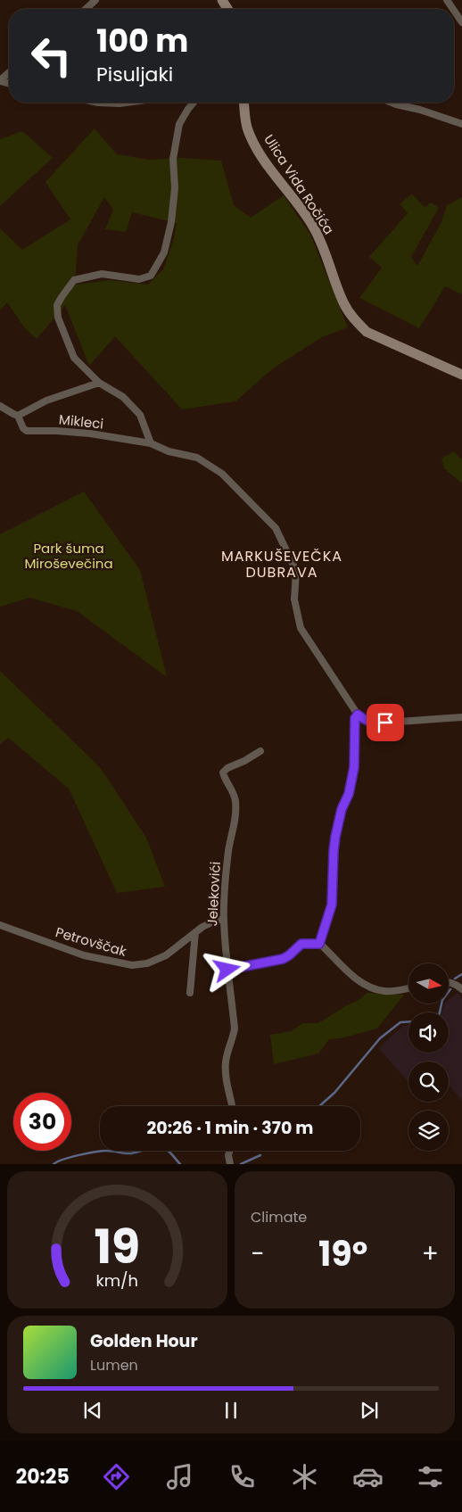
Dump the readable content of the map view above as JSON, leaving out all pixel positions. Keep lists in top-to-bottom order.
{
  "streets": {
    "main road": ["Ulica Vida Ročića"],
    "street": ["Mikleci", "Jelekovići", "Petrovščak"]
  },
  "crossings": [
    ["Jelekovići", "Petrovščak"]
  ],
  "districts": ["MARKUŠEVEČKA DUBRAVA"],
  "parks": ["Park šuma Miroševečina"],
  "north": "right",
  "page": {
    "turn": ["100 m", "Pisuljaki"],
    "limit": "30",
    "trip": "20:26 · 1 min · 370 m",
    "tile": "Climate",
    "heat": ["−", "19°", "+"],
    "song": ["Golden Hour", "Lumen"],
    "tabs": "20:25",
    "gauge": ["19", "km/h"]
  }
}
